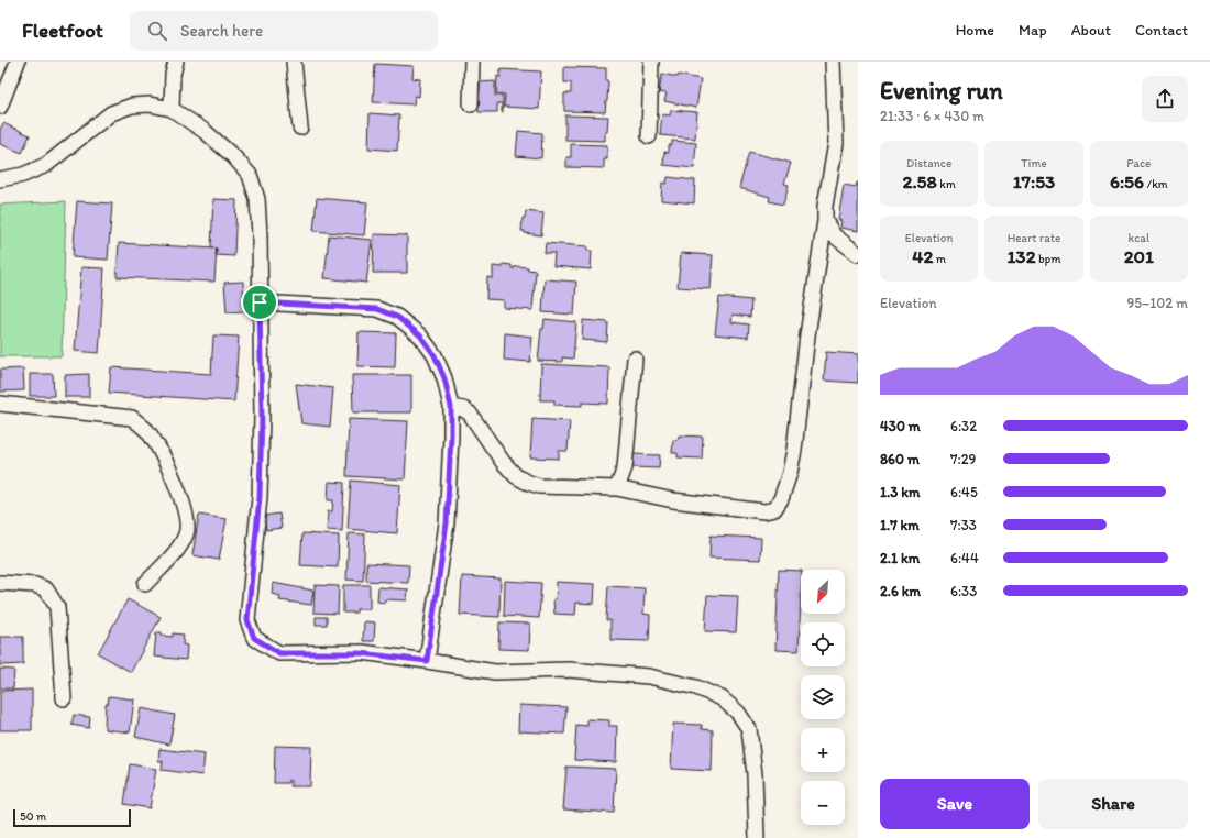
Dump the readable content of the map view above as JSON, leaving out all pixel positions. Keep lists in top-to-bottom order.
{
  "scale_bar": "50 m",
  "north": "bottom left",
  "page": {
    "header": "Fleetfoot",
    "search": "Search here",
    "nav": [
      "Home",
      "Map",
      "About",
      "Contact"
    ],
    "heading": ["Evening run", "21:33 · 6 × 430 m"],
    "stats": [
      ["Distance", "2.58 km"],
      ["Time", "17:53"],
      ["Pace", "6:56 /km"],
      ["Elevation", "42 m"],
      ["Heart rate", "132 bpm"],
      ["kcal", "201"]
    ],
    "chart": ["Elevation", "95–102 m"],
    "list": [
      {
        "name": "430 m",
        "note": "6:32"
      },
      {
        "name": "860 m",
        "note": "7:29"
      },
      {
        "name": "1.3 km",
        "note": "6:45"
      },
      {
        "name": "1.7 km",
        "note": "7:33"
      },
      {
        "name": "2.1 km",
        "note": "6:44"
      },
      {
        "name": "2.6 km",
        "note": "6:33"
      }
    ],
    "map_buttons": ["+", "−"],
    "buttons": ["Save", "Share"],
    "scale": "50 m"
  }
}
